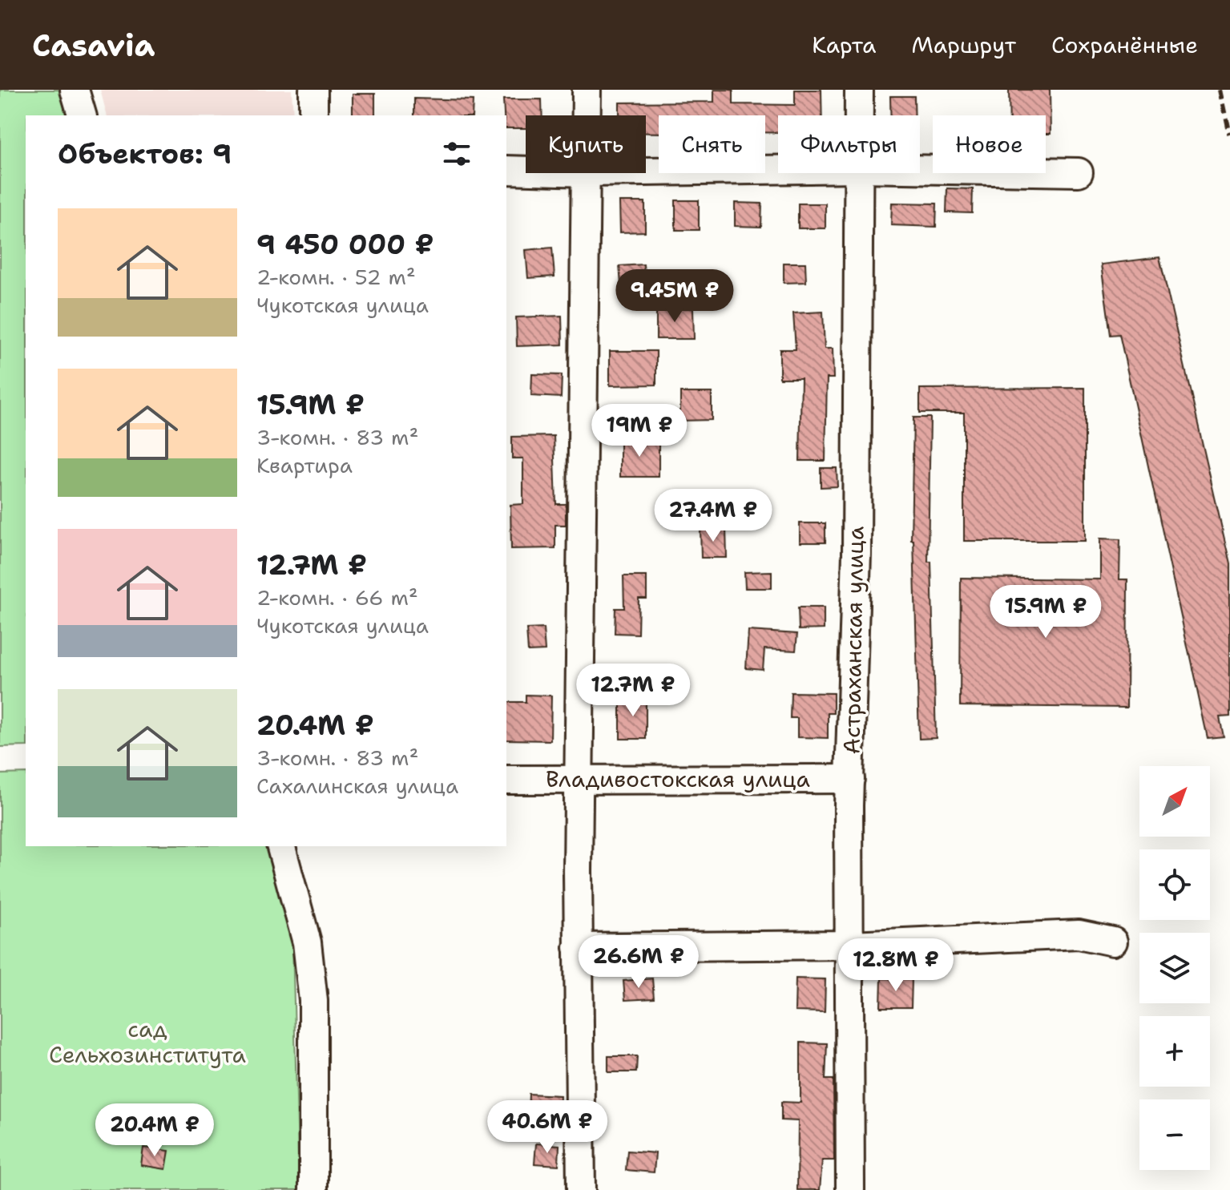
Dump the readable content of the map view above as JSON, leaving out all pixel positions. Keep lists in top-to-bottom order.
{
  "streets": {
    "street": ["Астраханская улица", "Владивостокская улица"]
  },
  "crossings": [
    ["Астраханская улица", "Владивостокская улица"]
  ],
  "parks": ["сад Сельхозинститута"],
  "north": "top right",
  "page": {
    "header": "Casavia",
    "nav": ["Карта", "Маршрут", "Сохранённые"],
    "chip": [
      "Купить",
      "Снять",
      "Фильтры",
      "Новое"
    ],
    "heading": "Объектов: 9",
    "list": [
      {
        "name": "9 450 000 ₽",
        "note": "2-комн. · 52 m² · Чукотская улица"
      },
      {
        "name": "15.9M ₽",
        "note": "3-комн. · 83 m² · Квартира"
      },
      {
        "name": "12.7M ₽",
        "note": "2-комн. · 66 m² · Чукотская улица"
      },
      {
        "name": "20.4M ₽",
        "note": "3-комн. · 83 m² · Сахалинская улица"
      }
    ],
    "price": [
      "9.45M ₽",
      "19M ₽",
      "27.4M ₽",
      "15.9M ₽",
      "12.7M ₽",
      "26.6M ₽",
      "12.8M ₽",
      "40.6M ₽",
      "20.4M ₽"
    ],
    "map_buttons": ["+", "−"]
  }
}
